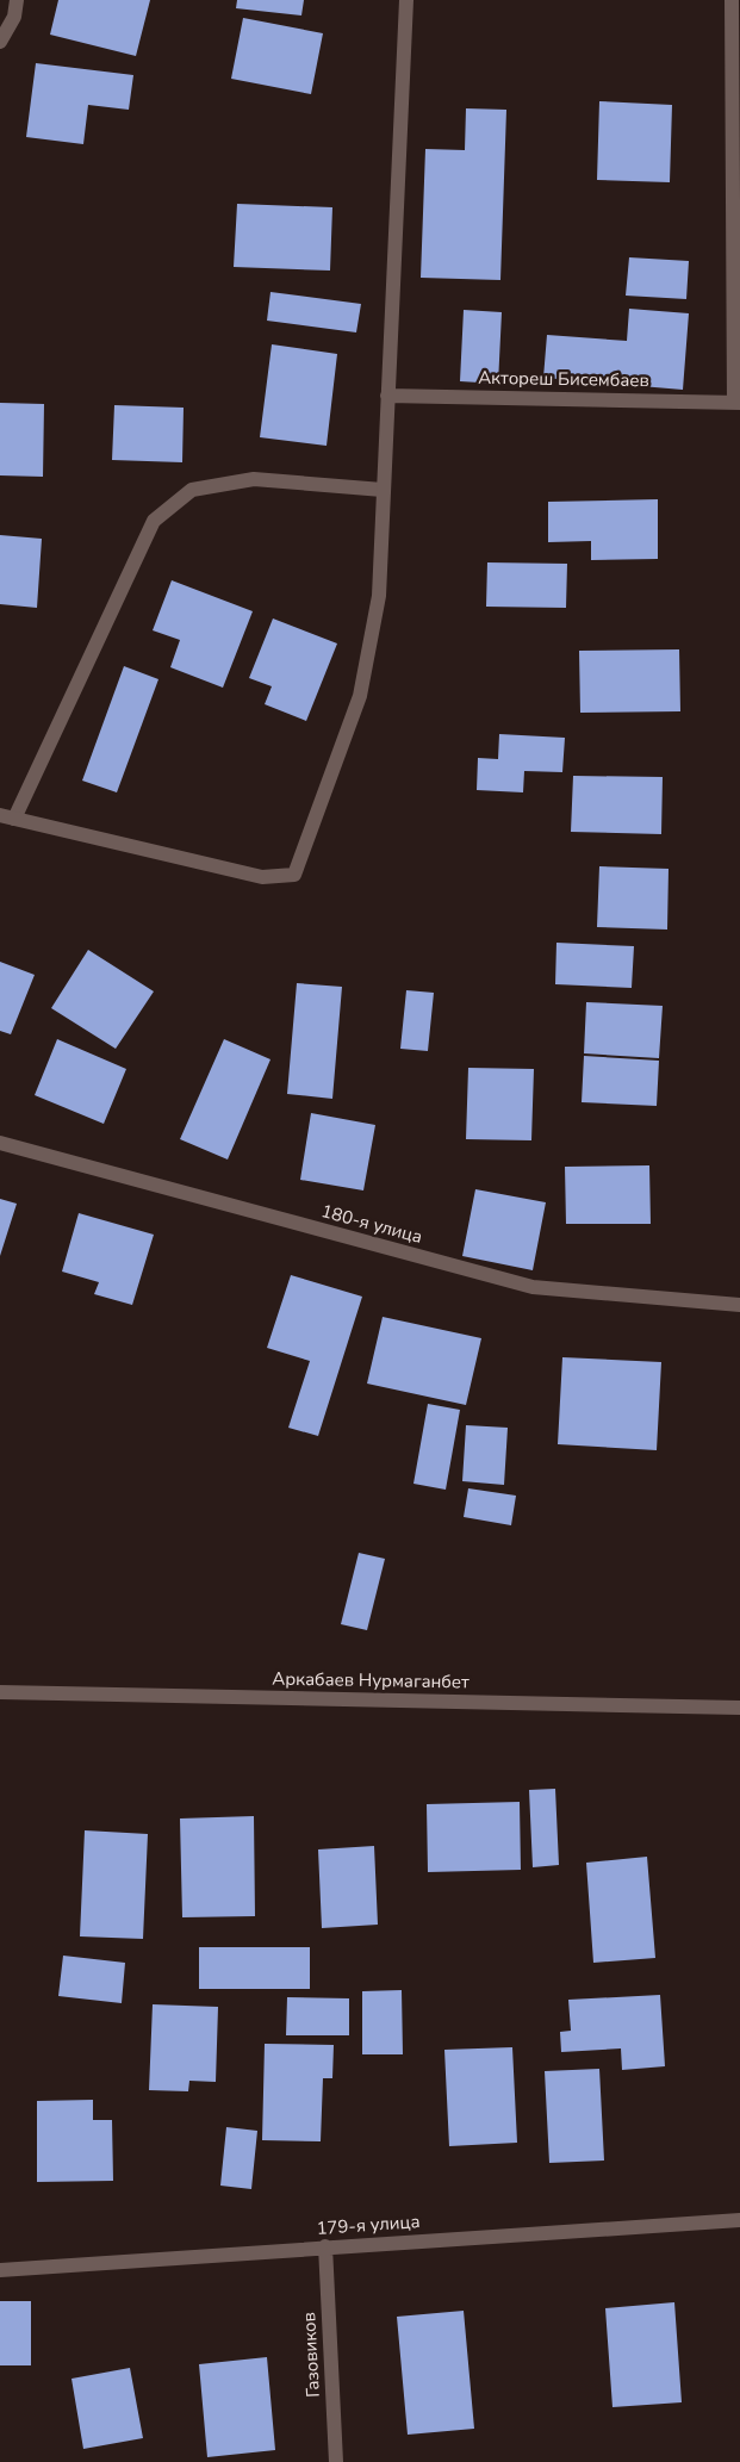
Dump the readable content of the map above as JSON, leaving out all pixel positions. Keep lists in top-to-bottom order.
{
  "streets": {
    "street": [
      "Актореш Бисембаев",
      "180-я улица",
      "Аркабаев Нурмаганбет",
      "179-я улица",
      "Газовиков"
    ]
  },
  "crossings": [
    ["179-я улица", "Газовиков"]
  ]
}
